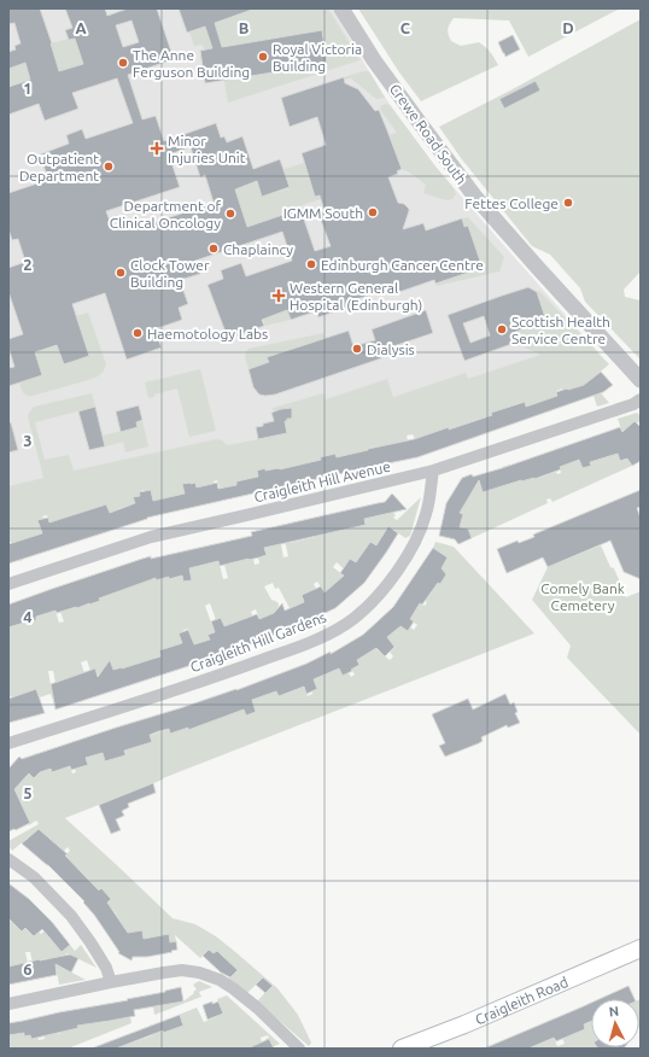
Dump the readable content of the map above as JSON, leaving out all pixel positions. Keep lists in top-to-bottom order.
{
  "streets": {
    "main road": ["Craigleith Road"],
    "street": ["Crewe Road South", "Craigleith Hill Avenue", "Craigleith Hill Gardens"]
  },
  "crossings": [
    ["Craigleith Hill Avenue", "Craigleith Hill Gardens"]
  ],
  "parks": ["Comely Bank Cemetery"],
  "places": {
    "other": [
      "Royal Victoria Building",
      "The Anne Ferguson Building",
      "Outpatient Department",
      "Fettes College",
      "IGMM South",
      "Department of Clinical Oncology",
      "Chaplaincy",
      "Edinburgh Cancer Centre",
      "Clock Tower Building",
      "Scottish Health Service Centre",
      "Haemotology Labs",
      "Dialysis"
    ],
    "health": ["Minor Injuries Unit", "Western General Hospital (Edinburgh)"]
  },
  "north": "top",
  "grid": {
    "columns": [
      "A",
      "B",
      "C",
      "D"
    ],
    "rows": [
      "1",
      "2",
      "3",
      "4",
      "5",
      "6"
    ]
  }
}
